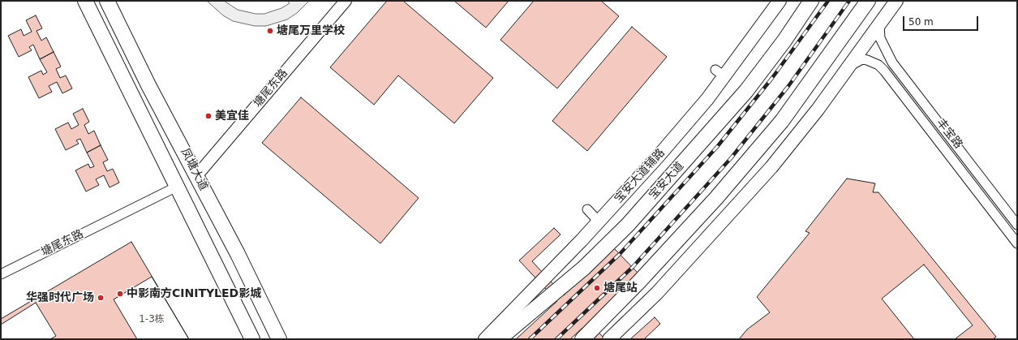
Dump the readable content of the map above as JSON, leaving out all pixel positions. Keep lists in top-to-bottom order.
{
  "streets": {
    "main road": ["凤塘大道", "宝安大道辅路", "宝安大道"],
    "street": ["塘尾东路", "丰宝路"]
  },
  "crossings": [
    ["塘尾东路", "凤塘大道"]
  ],
  "places": [
    "塘尾万里学校",
    "美宜佳",
    "塘尾站",
    "中影南方CINITYLED影城",
    "华强时代广场"
  ],
  "house_numbers": ["1-3栋"],
  "scale_bar": "50 m"
}
